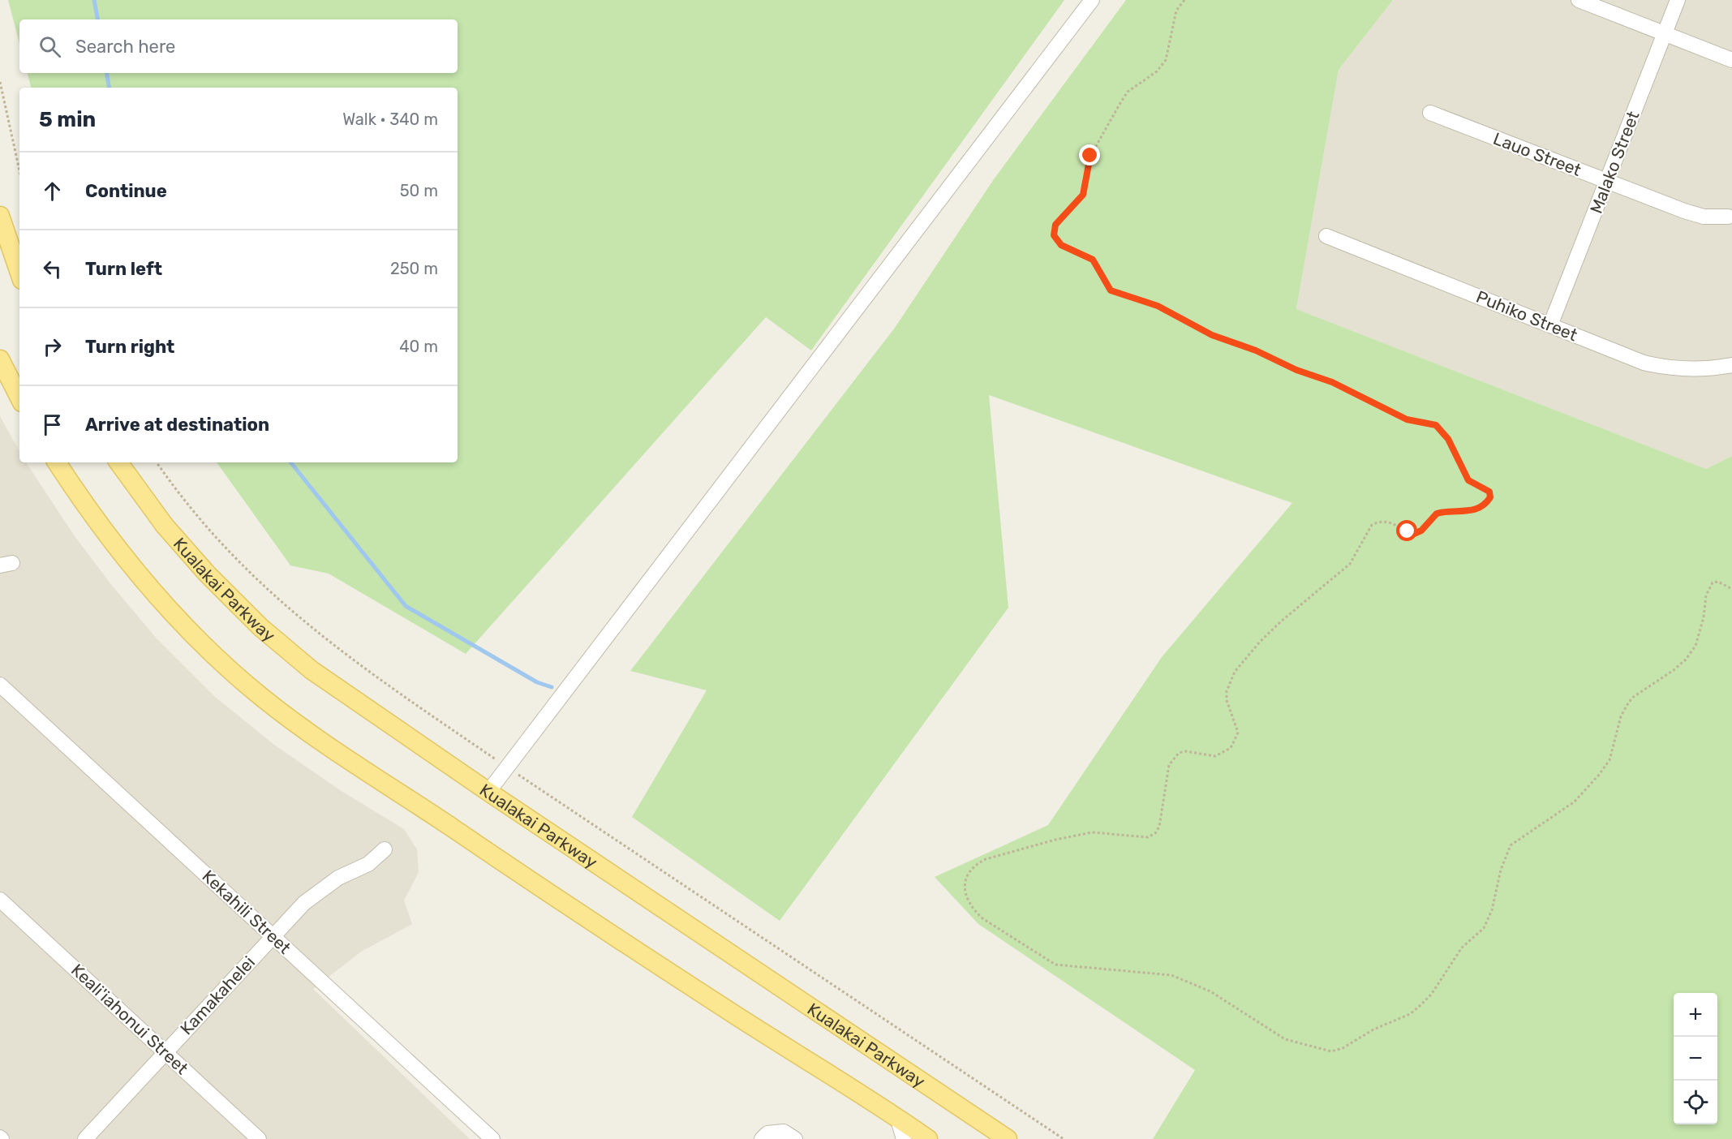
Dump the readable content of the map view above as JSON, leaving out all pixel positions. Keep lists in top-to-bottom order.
{
  "streets": {
    "main road": ["Kualakai Parkway"],
    "street": [
      "Lauo Street",
      "Malako Street",
      "Puhiko Street",
      "Kekahili Street",
      "Kamakahelei",
      "Keali'iahonui Street"
    ]
  },
  "crossings": [
    ["Lauo Street", "Malako Street"],
    ["Malako Street", "Puhiko Street"],
    ["Kekahili Street", "Kamakahelei"],
    ["Kamakahelei", "Keali'iahonui Street"]
  ],
  "page": {
    "search": "Search here",
    "heading": ["5 min", "Walk · 340 m"],
    "list": [
      ["Continue", "50 m"],
      ["Turn left", "250 m"],
      ["Turn right", "40 m"],
      "Arrive at destination"
    ],
    "map_buttons": ["+", "−"]
  }
}
